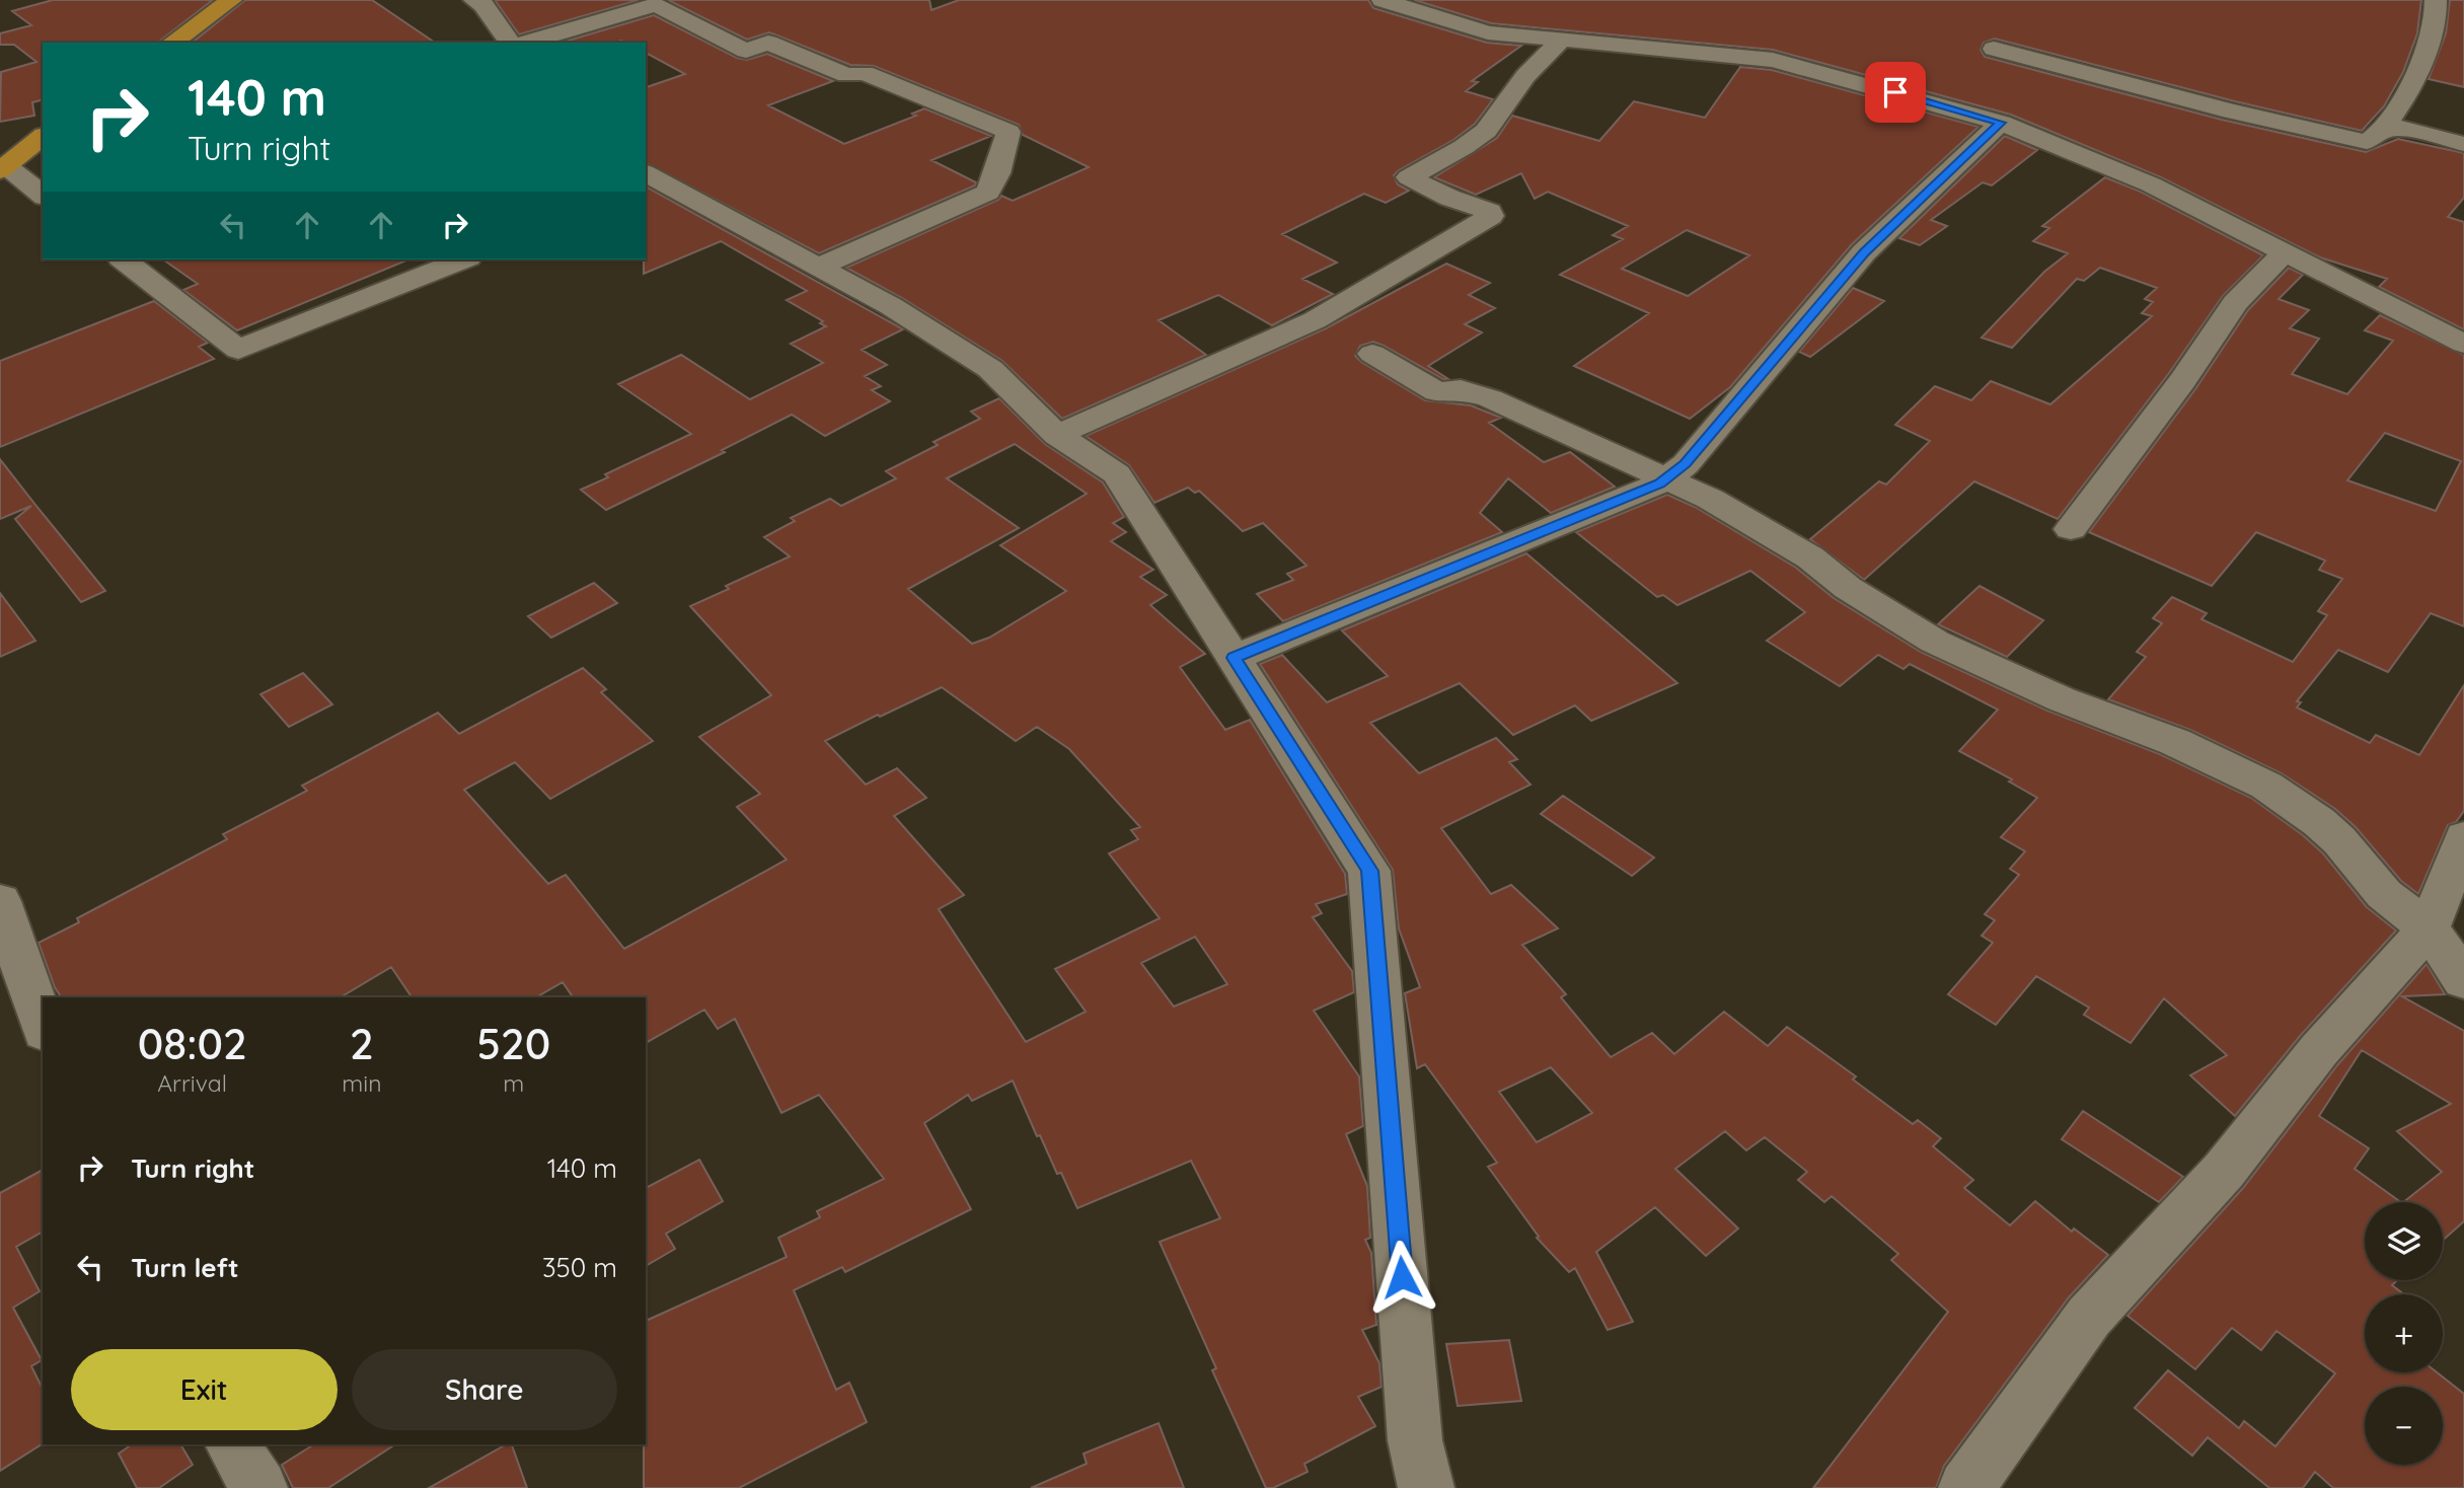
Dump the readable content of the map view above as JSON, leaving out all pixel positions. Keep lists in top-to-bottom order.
{
  "page": {
    "turn": ["140 m", "Turn right"],
    "eta": [
      "08:02",
      "Arrival",
      "2",
      "min",
      "520",
      "m"
    ],
    "list": [
      {
        "name": "Turn right",
        "value": "140 m"
      },
      {
        "name": "Turn left",
        "value": "350 m"
      }
    ],
    "map_buttons": ["+", "−"],
    "buttons": ["Exit", "Share"]
  }
}
